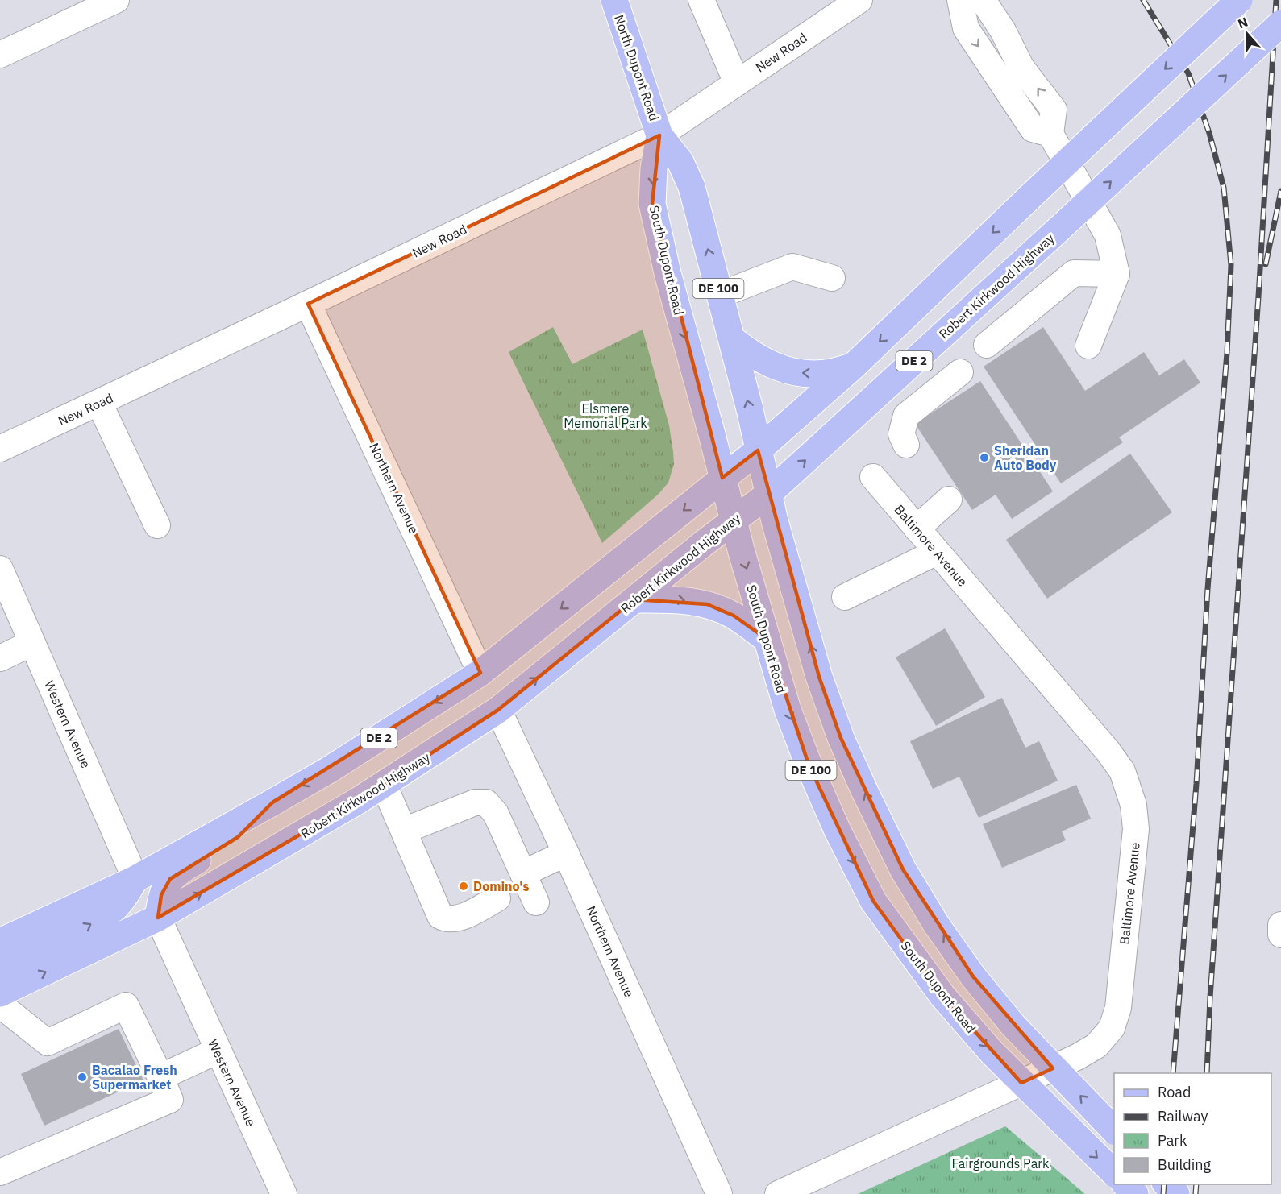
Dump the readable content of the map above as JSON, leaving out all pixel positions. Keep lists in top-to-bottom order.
{
  "streets": {
    "main road": [
      "North Dupont Road",
      "South Dupont Road",
      "Robert Kirkwood Highway",
      "DE 100",
      "DE 2"
    ],
    "street": [
      "New Road",
      "Northern Avenue",
      "Baltimore Avenue",
      "Western Avenue"
    ]
  },
  "crossings": [
    ["New Road", "North Dupont Road"],
    ["New Road", "South Dupont Road"],
    ["New Road", "DE 100"],
    ["New Road", "Northern Avenue"],
    ["North Dupont Road", "South Dupont Road"],
    ["North Dupont Road", "DE 100"],
    ["South Dupont Road", "Robert Kirkwood Highway"],
    ["South Dupont Road", "DE 100"],
    ["South Dupont Road", "DE 2"],
    ["Robert Kirkwood Highway", "DE 100"],
    ["Robert Kirkwood Highway", "Northern Avenue"],
    ["Robert Kirkwood Highway", "Western Avenue"],
    ["DE 100", "DE 2"],
    ["DE 2", "Northern Avenue"],
    ["DE 2", "Western Avenue"]
  ],
  "parks": ["Elsmere Memorial Park", "Fairgrounds Park"],
  "places": ["Sheridan Auto Body", "Domino's", "Bacalao Fresh Supermarket"],
  "legend": [
    "Road",
    "Railway",
    "Park",
    "Building"
  ],
  "north": "top"
}
